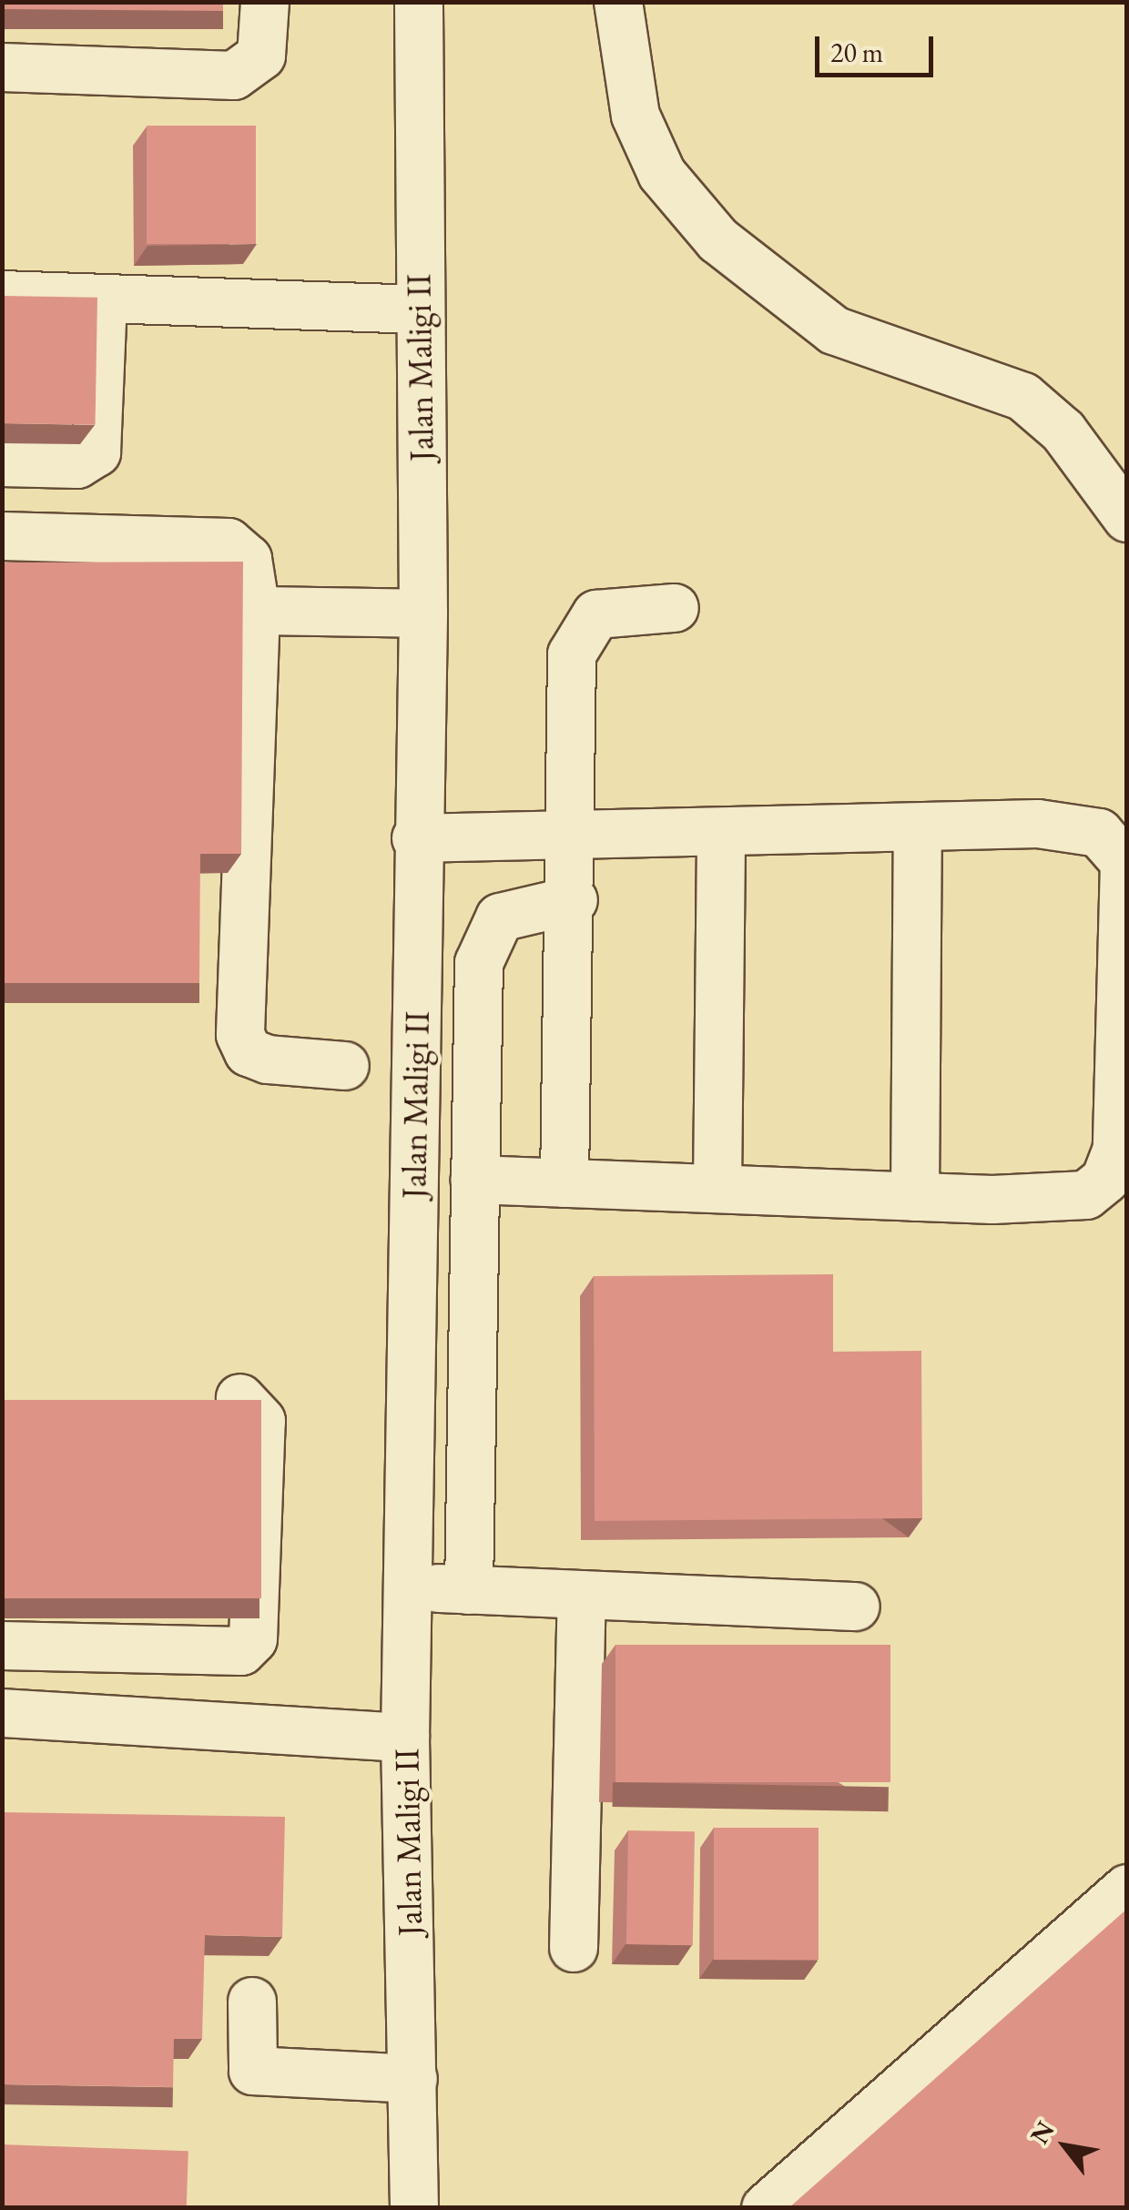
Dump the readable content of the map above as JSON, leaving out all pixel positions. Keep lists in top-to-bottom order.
{
  "streets": {
    "street": ["Jalan Maligi II"]
  },
  "scale_bar": "20 m",
  "north": "top left"
}
